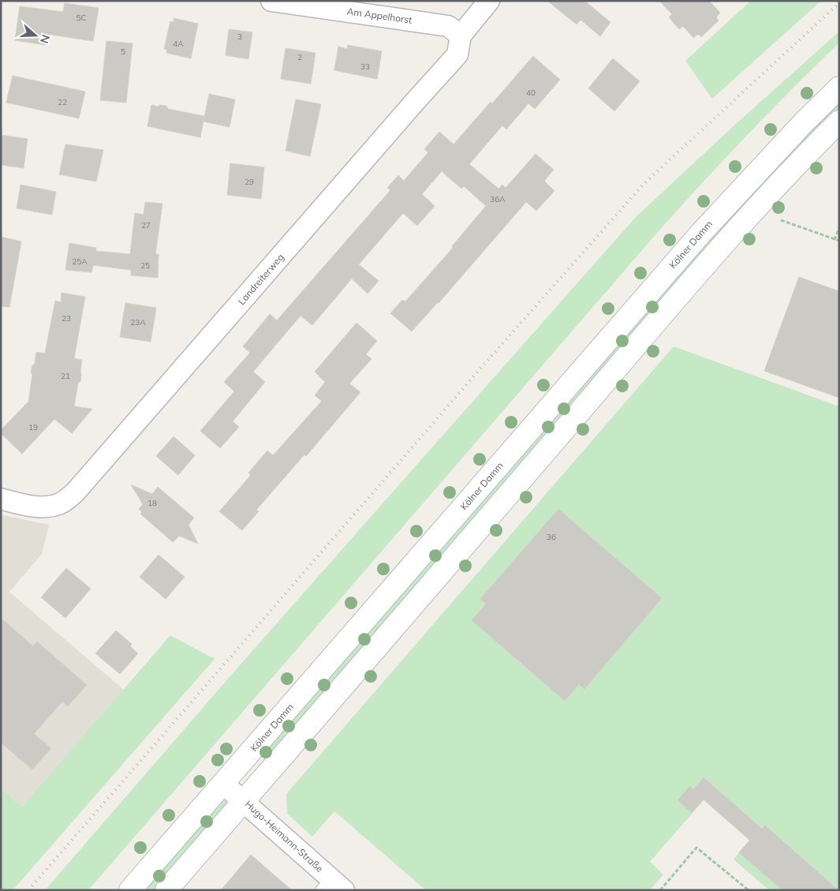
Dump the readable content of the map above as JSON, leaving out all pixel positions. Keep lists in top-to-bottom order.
{
  "streets": {
    "street": [
      "Am Appelhorst",
      "Kölner Damm",
      "Landreiterweg",
      "Hugo-Heimann-Straße"
    ]
  },
  "crossings": [
    ["Am Appelhorst", "Landreiterweg"],
    ["Kölner Damm", "Hugo-Heimann-Straße"]
  ],
  "house_numbers": [
    "5C",
    "3",
    "4A",
    "5",
    "2",
    "33",
    "40",
    "22",
    "29",
    "36A",
    "27",
    "25A",
    "25",
    "23",
    "23A",
    "21",
    "19",
    "18",
    "36"
  ],
  "north": "right"
}
